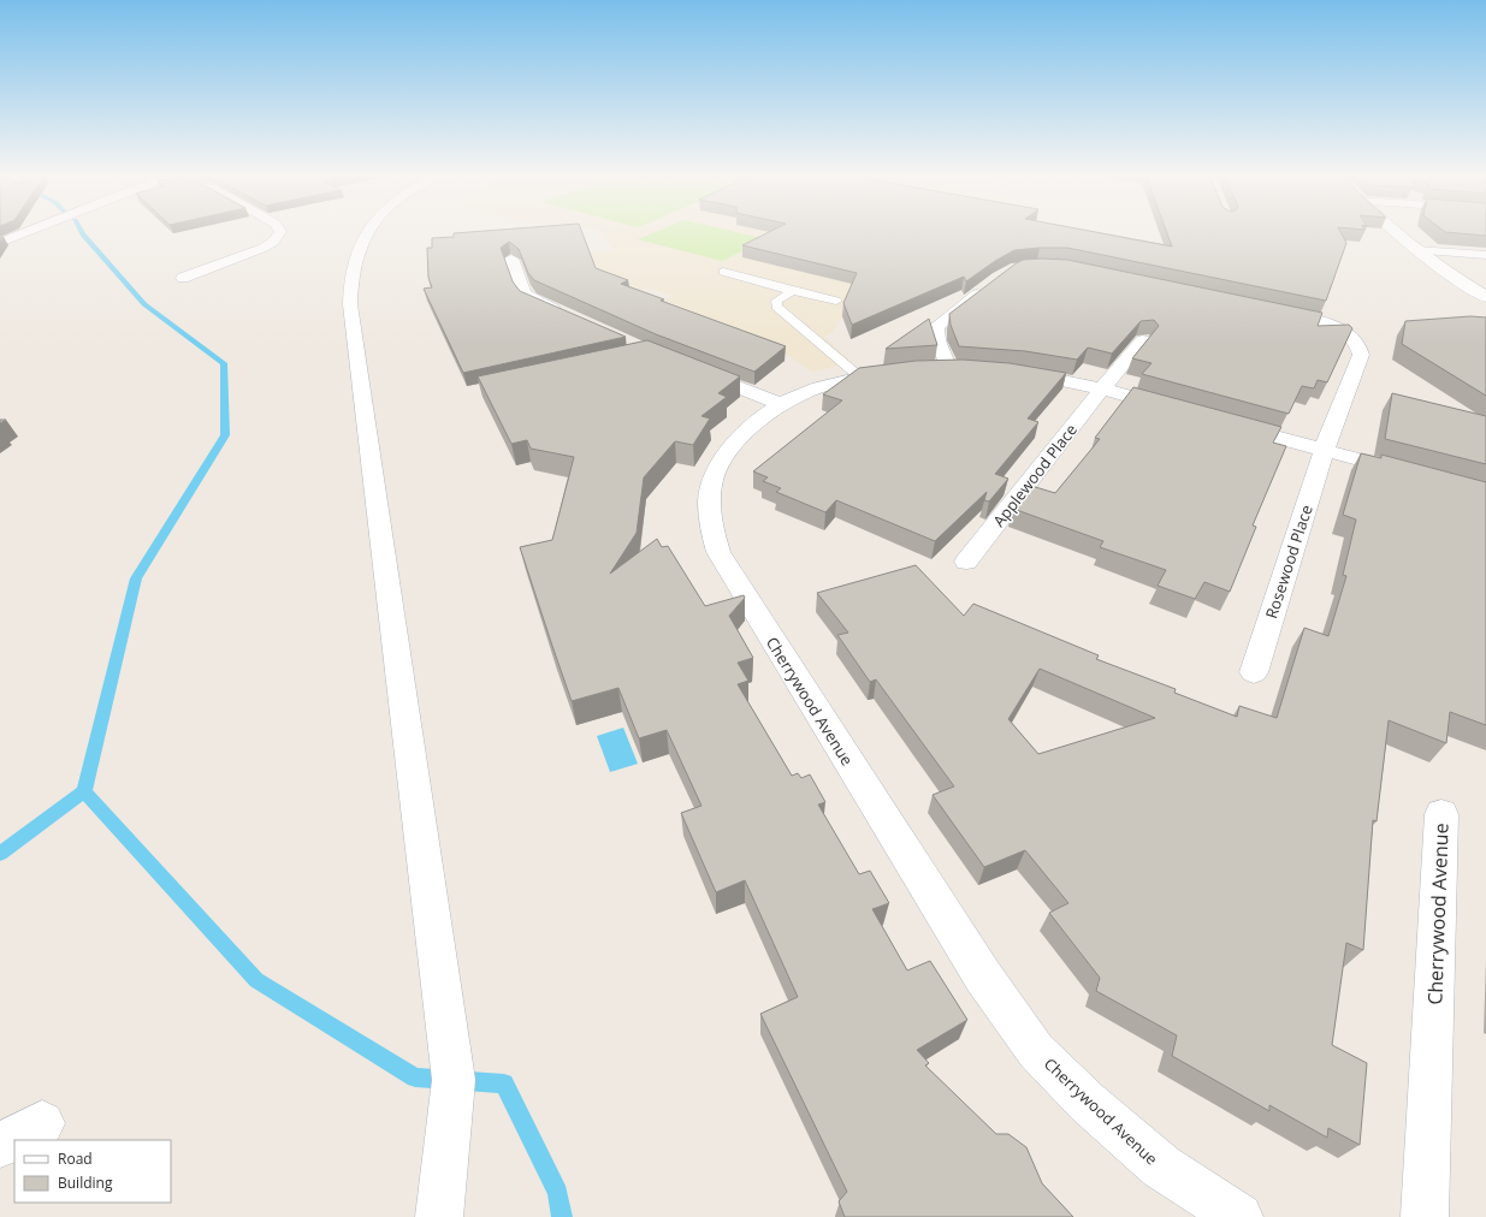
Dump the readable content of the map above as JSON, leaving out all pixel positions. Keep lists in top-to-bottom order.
{
  "streets": {
    "street": ["Applewood Place", "Rosewood Place", "Cherrywood Avenue"]
  },
  "legend": ["Road", "Building"]
}
